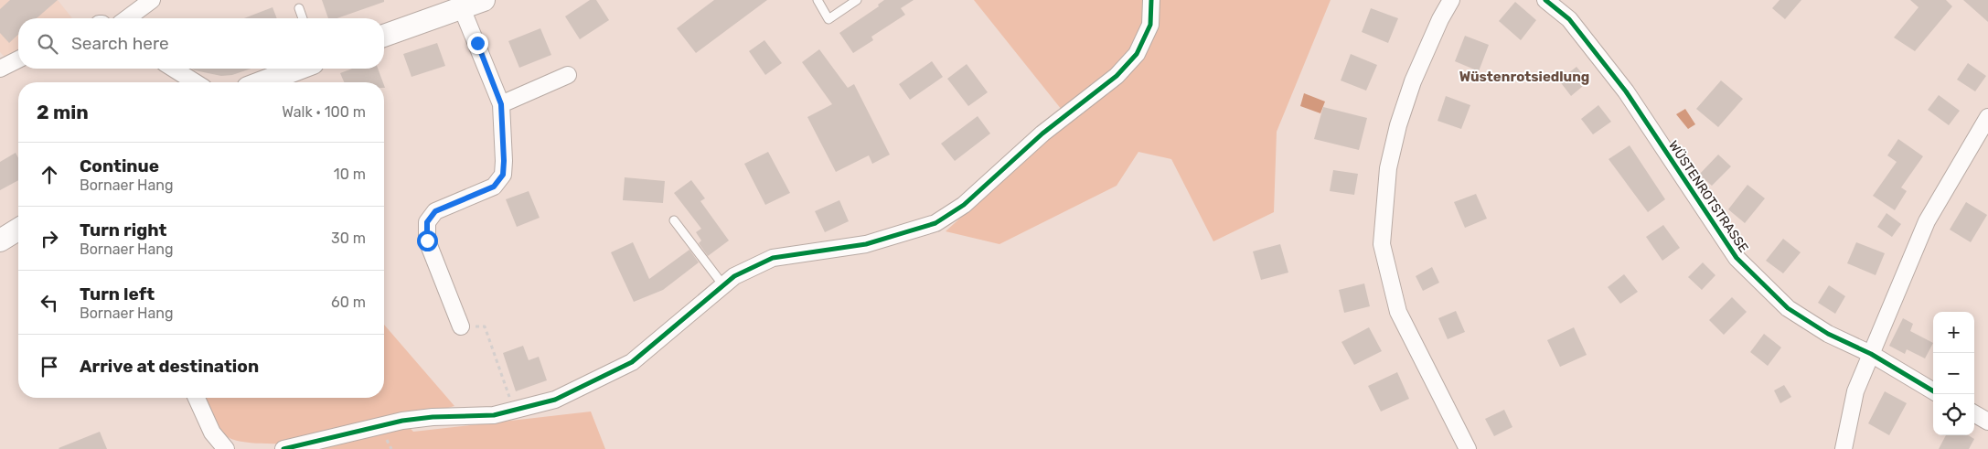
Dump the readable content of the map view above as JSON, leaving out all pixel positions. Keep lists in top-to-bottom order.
{
  "streets": {
    "street": ["WÜSTENROTSTRASSE"]
  },
  "districts": ["Wüstenrotsiedlung"],
  "page": {
    "search": "Search here",
    "heading": ["2 min", "Walk · 100 m"],
    "list": [
      ["Continue", "Bornaer Hang", "10 m"],
      ["Turn right", "Bornaer Hang", "30 m"],
      ["Turn left", "Bornaer Hang", "60 m"],
      "Arrive at destination"
    ],
    "map_buttons": ["+", "−"]
  }
}
